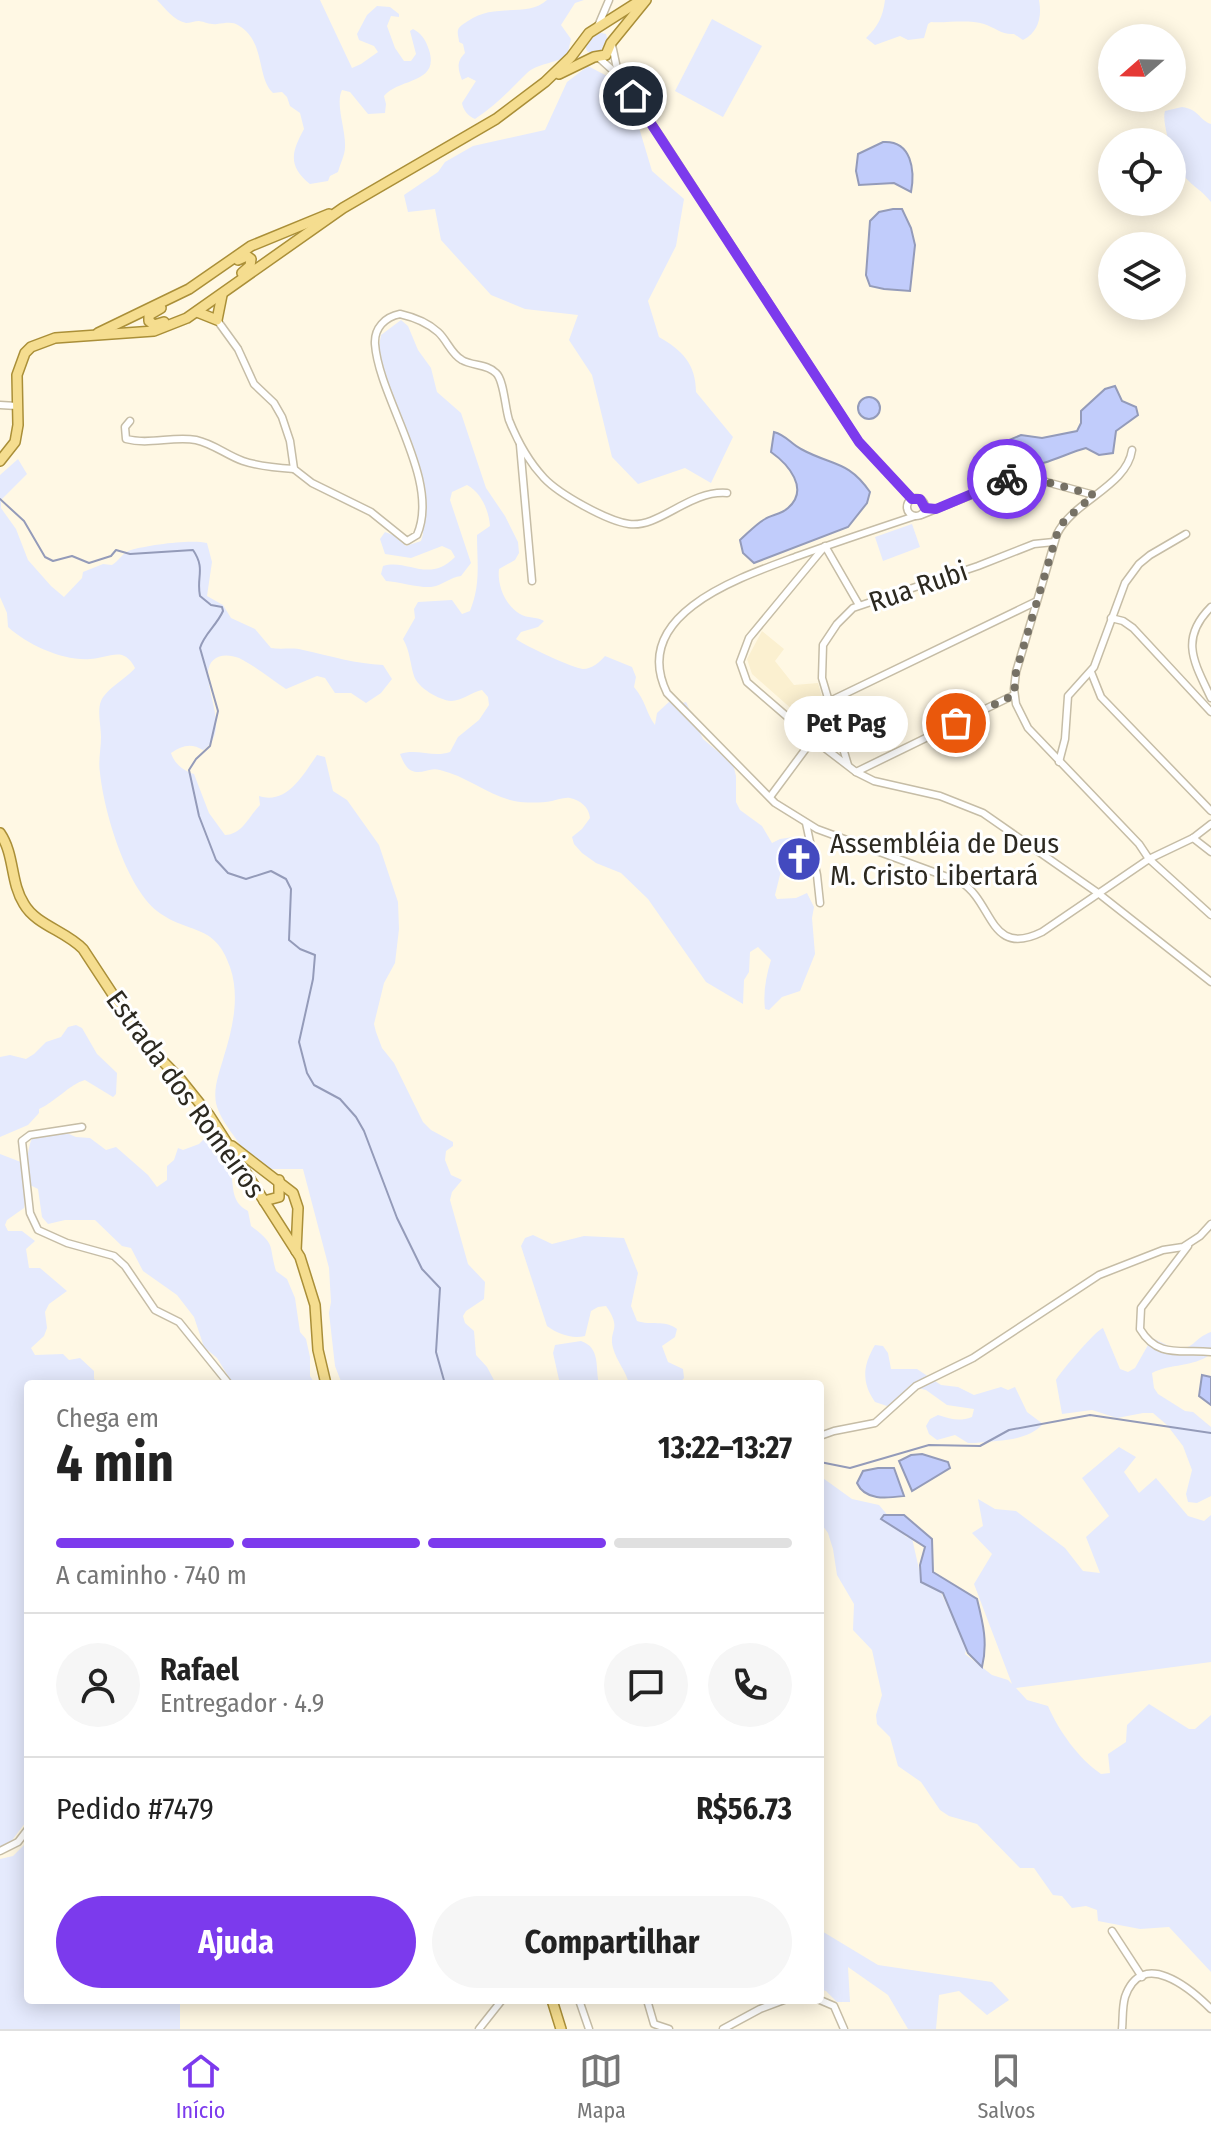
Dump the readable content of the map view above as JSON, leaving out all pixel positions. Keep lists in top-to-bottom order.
{
  "streets": {
    "main road": ["Estrada dos Romeiros"],
    "street": ["Rua Rubi"]
  },
  "places": {
    "other": ["Pet Pag"],
    "church": ["Assembléia de Deus M. Cristo Libertará"]
  },
  "north": "left",
  "page": {
    "bubble": "Pet Pag",
    "heading": ["4 min", "Chega em", "13:22–13:27"],
    "panel": [
      "Rafael",
      "Entregador · 4.9",
      "Pedido #7479",
      "R$56.73"
    ],
    "bar": "A caminho · 740 m",
    "buttons": ["Ajuda", "Compartilhar"],
    "tabs": ["Início", "Mapa", "Salvos"]
  }
}
